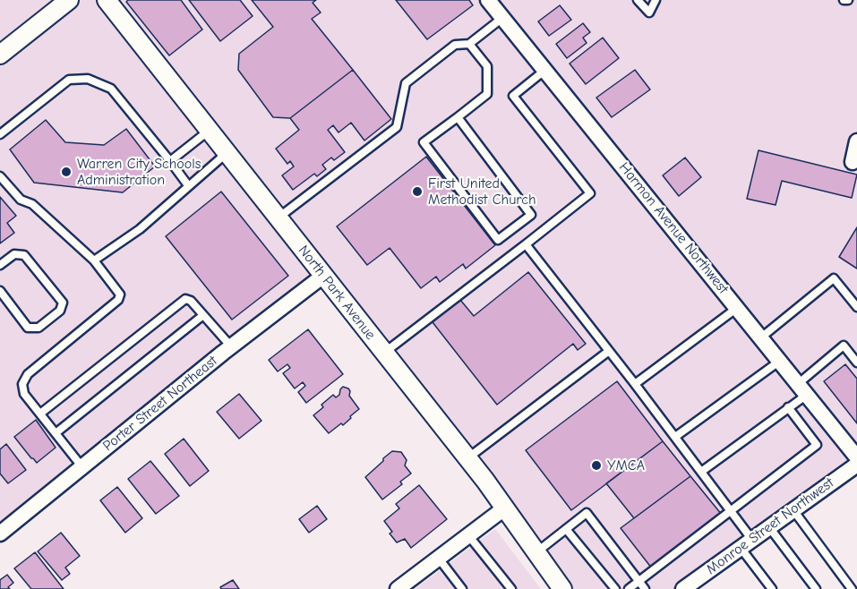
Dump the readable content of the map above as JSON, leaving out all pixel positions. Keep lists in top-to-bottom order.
{
  "streets": {
    "street": [
      "Harmon Avenue Northwest",
      "North Park Avenue",
      "Porter Street Northeast",
      "Monroe Street Northwest"
    ]
  },
  "crossings": [
    ["North Park Avenue", "Porter Street Northeast"]
  ],
  "places": ["Warren City Schools Administration", "First United Methodist Church", "YMCA"]
}
